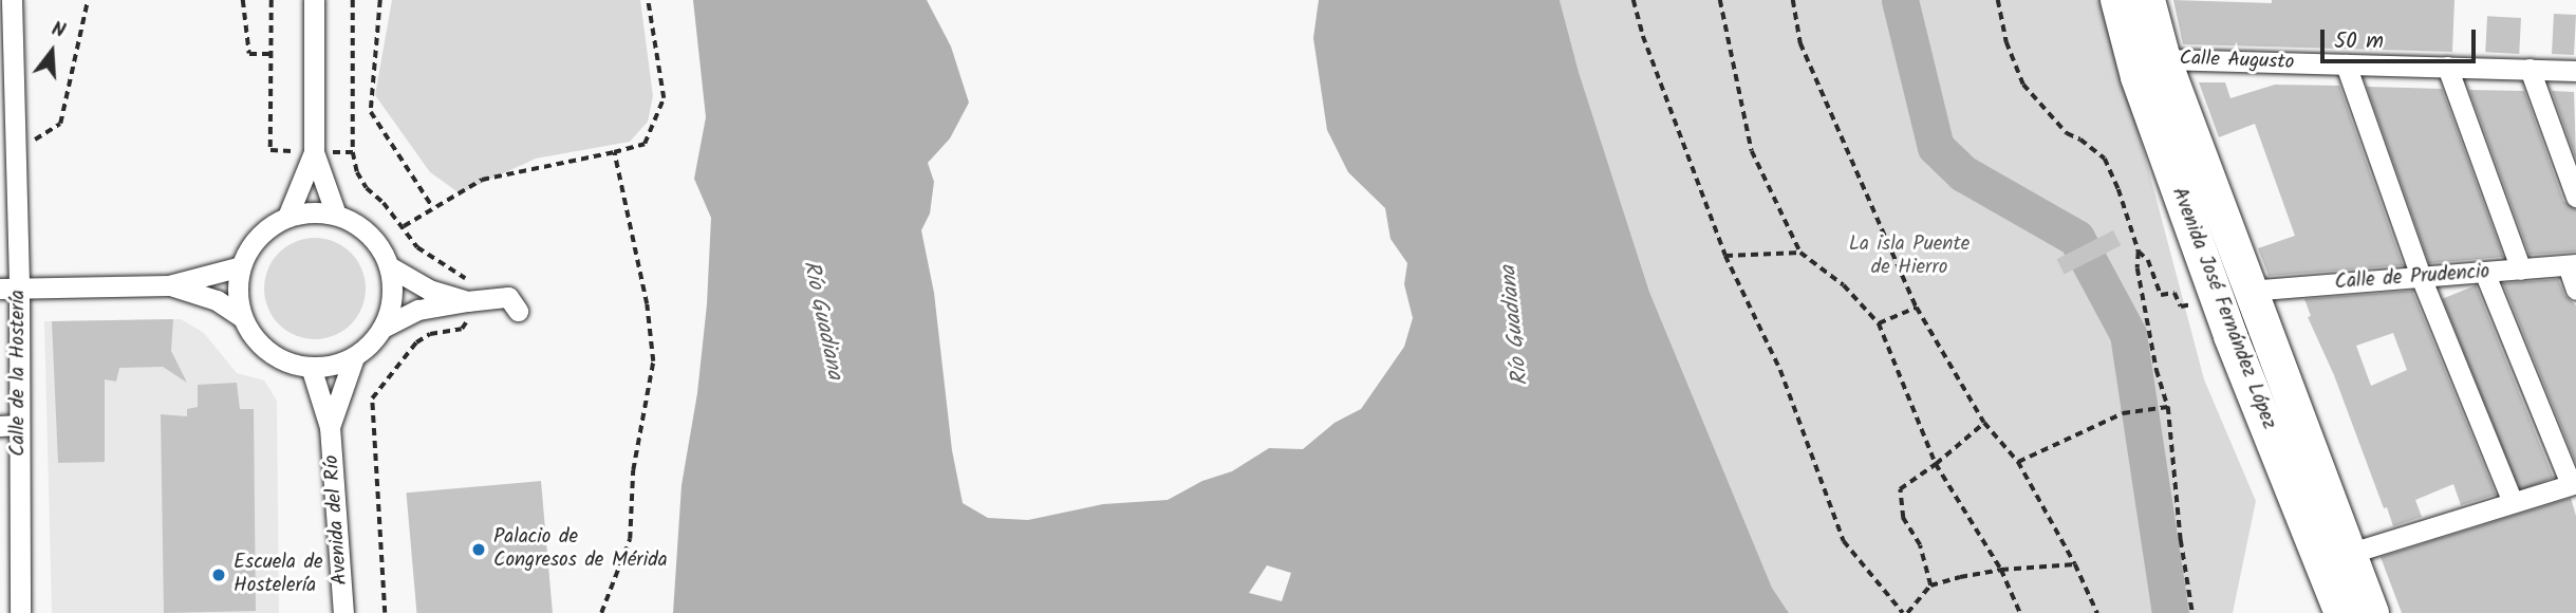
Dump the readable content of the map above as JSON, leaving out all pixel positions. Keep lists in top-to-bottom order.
{
  "streets": {
    "main road": ["Avenida José Fernández López"],
    "street": [
      "Calle Augusto",
      "Calle de Prudencio",
      "Calle de la Hostería",
      "Avenida del Río"
    ]
  },
  "crossings": [
    ["Calle Augusto", "Avenida José Fernández López"],
    ["Calle de Prudencio", "Avenida José Fernández López"]
  ],
  "water": ["Río Guadiana"],
  "parks": ["La isla Puente de Hierro"],
  "places": ["Palacio de Congresos de Mérida", "Escuela de Hostelería"],
  "scale_bar": "50 m",
  "north": "top"
}
